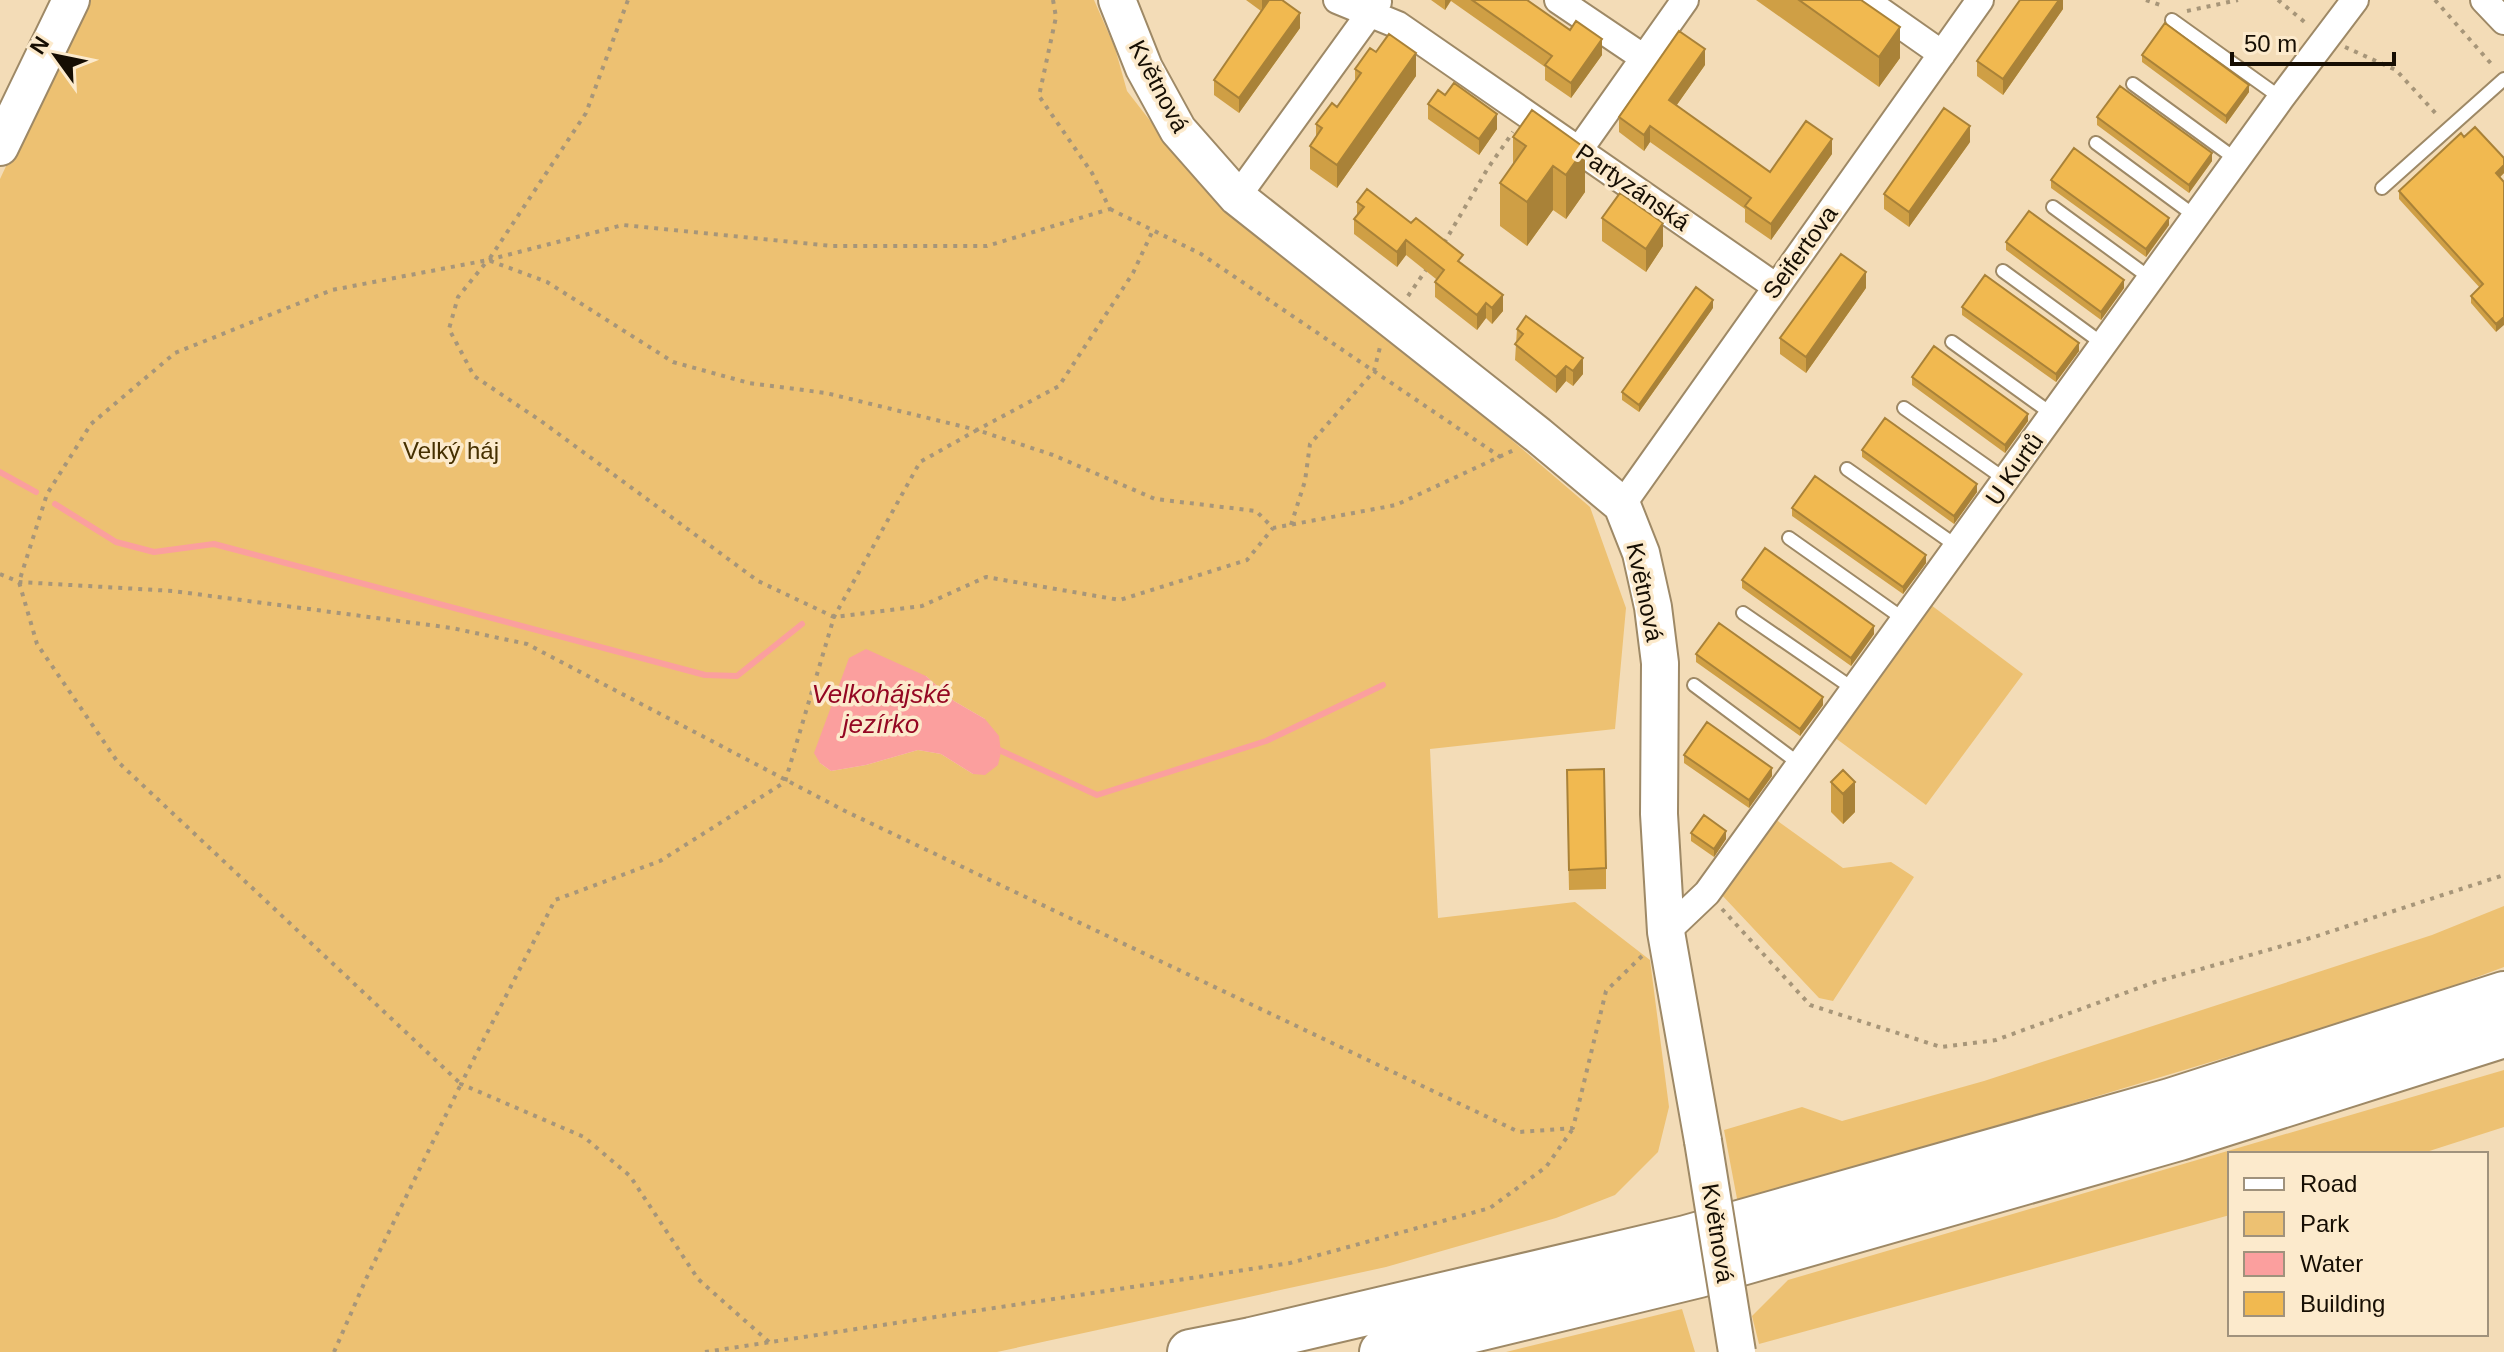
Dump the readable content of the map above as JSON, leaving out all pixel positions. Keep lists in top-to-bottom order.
{
  "streets": {
    "street": [
      "Květnová",
      "Partyzánská",
      "Seifertova",
      "U Kurtů"
    ]
  },
  "crossings": [
    ["Květnová", "Seifertova"],
    ["Květnová", "U Kurtů"],
    ["Partyzánská", "Seifertova"]
  ],
  "water": ["Velkohájské jezírko"],
  "parks": ["Velký háj"],
  "legend": [
    "Road",
    "Park",
    "Water",
    "Building"
  ],
  "scale_bar": "50 m",
  "north": "top left"
}
